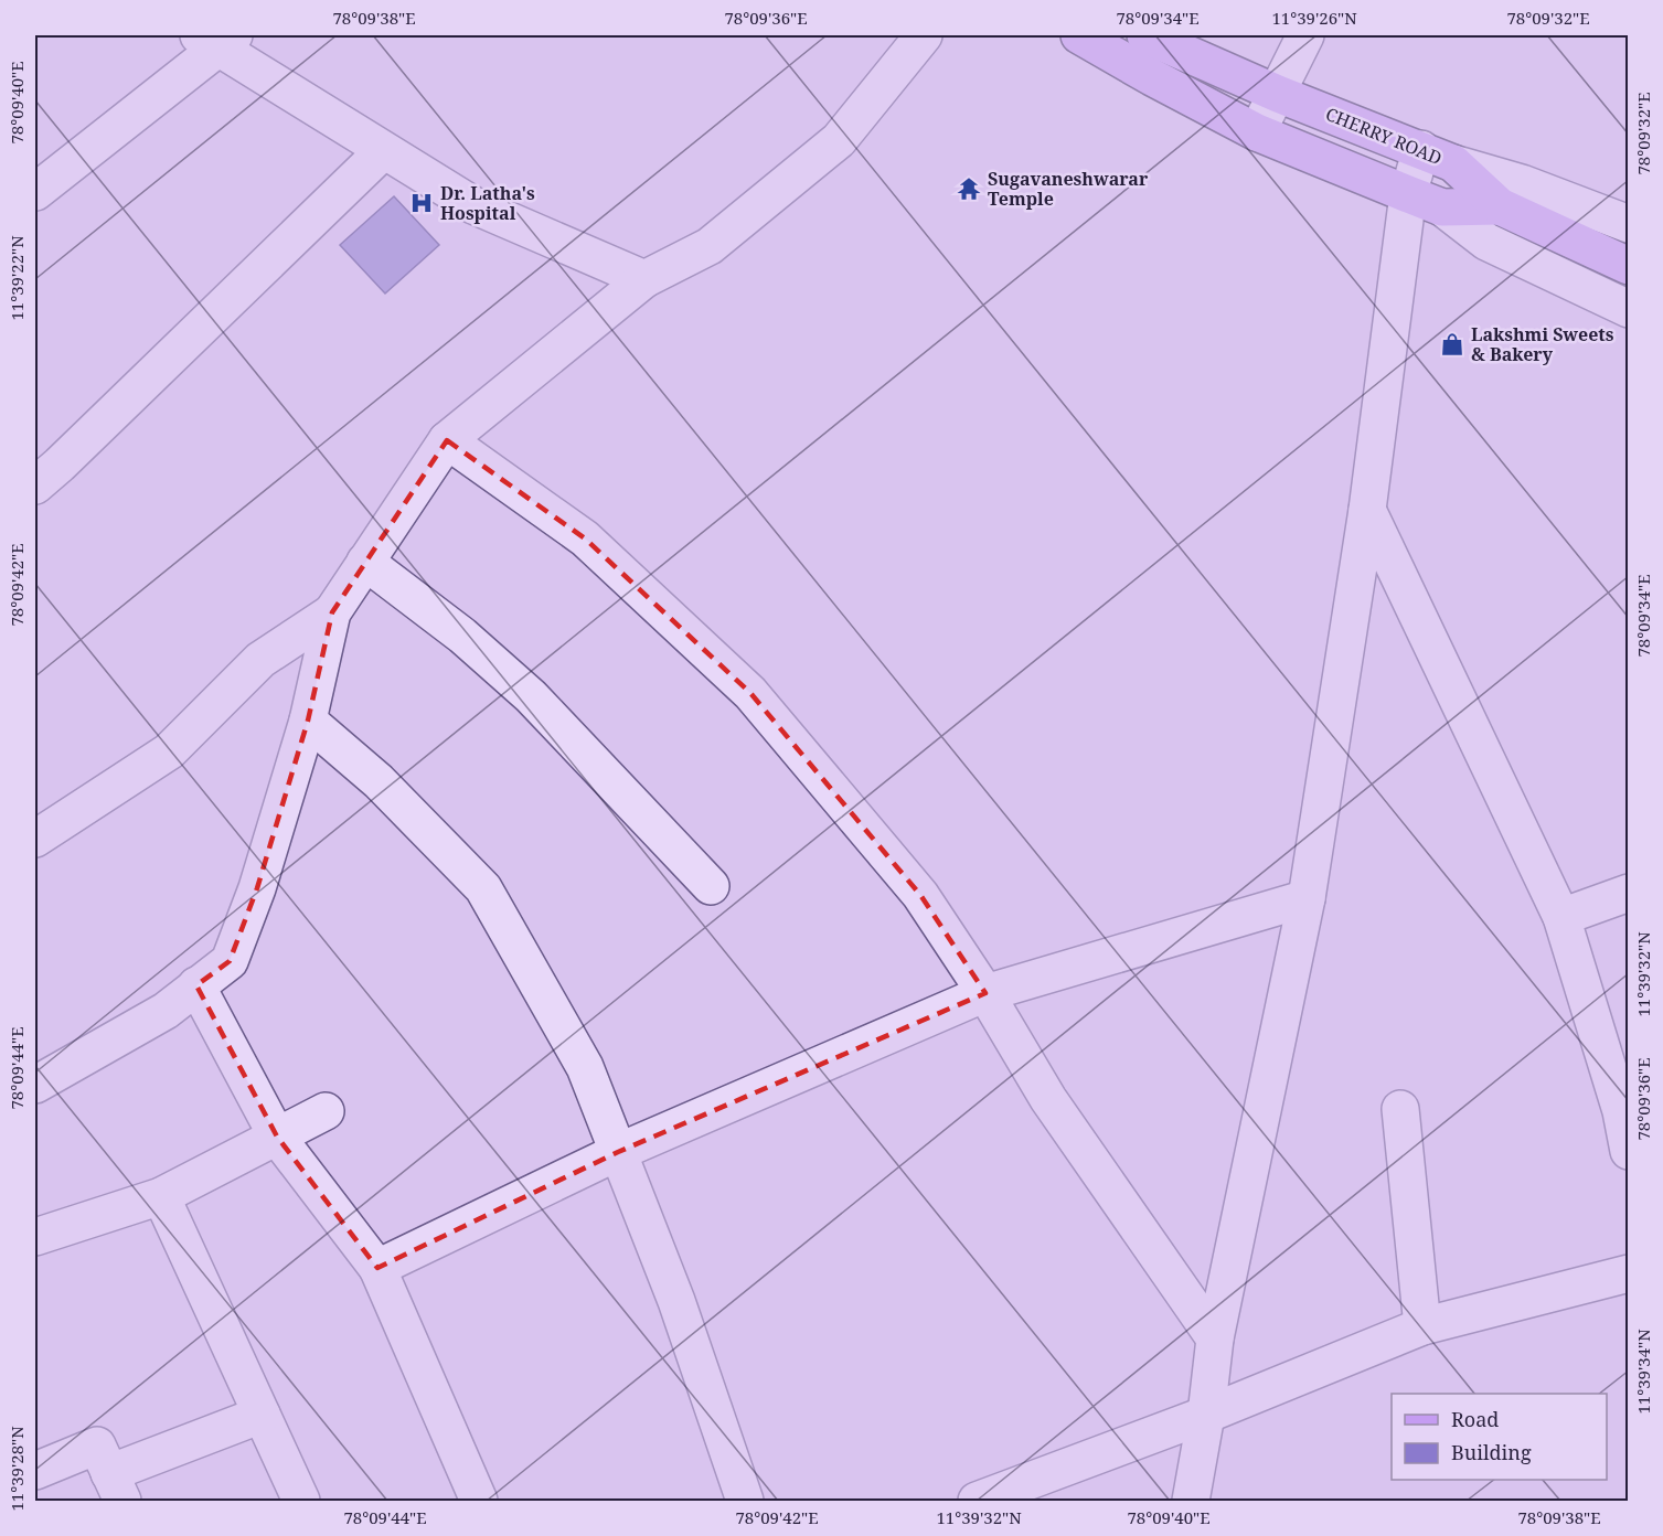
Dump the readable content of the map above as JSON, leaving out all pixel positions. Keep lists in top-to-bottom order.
{
  "streets": {
    "main road": ["CHERRY ROAD"]
  },
  "places": {
    "temple": ["Sugavaneshwarar Temple"],
    "hospital": ["Dr. Latha's Hospital"],
    "shop": ["Lakshmi Sweets & Bakery"]
  },
  "legend": ["Road", "Building"],
  "coordinates": [
    "78°09'38\"E",
    "78°09'36\"E",
    "78°09'34\"E",
    "11°39'26\"N",
    "78°09'32\"E",
    "78°09'40\"E",
    "11°39'22\"N",
    "78°09'42\"E",
    "11°39'32\"N",
    "78°09'44\"E",
    "11°39'34\"N",
    "11°39'28\"N"
  ]
}
